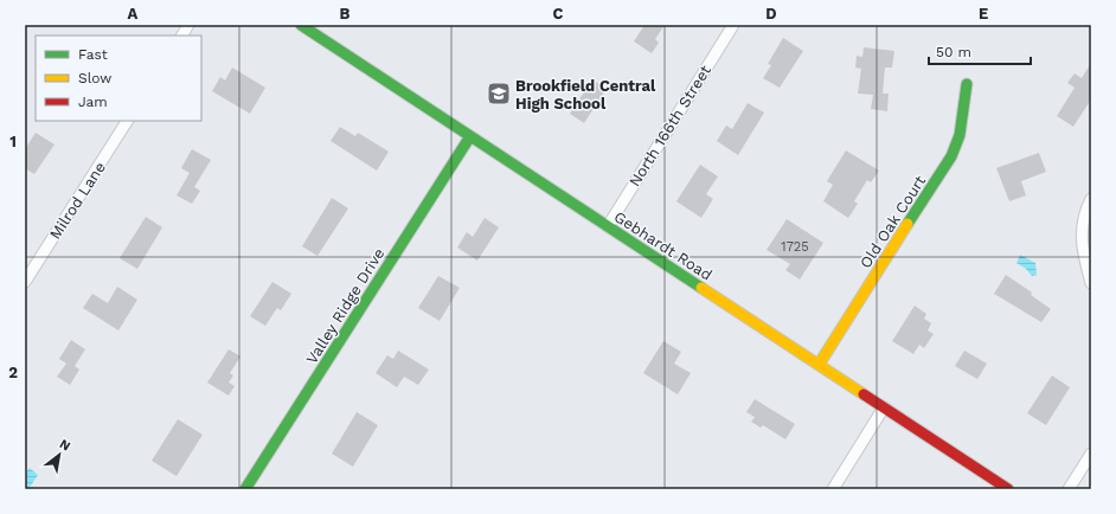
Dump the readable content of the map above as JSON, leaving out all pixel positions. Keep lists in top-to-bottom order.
{
  "streets": {
    "street": [
      "North 166th Street",
      "Milrod Lane",
      "Old Oak Court",
      "Gebhardt Road",
      "Valley Ridge Drive"
    ]
  },
  "crossings": [
    ["North 166th Street", "Gebhardt Road"],
    ["Old Oak Court", "Gebhardt Road"],
    ["Gebhardt Road", "Valley Ridge Drive"]
  ],
  "places": {
    "school or university": ["Brookfield Central High School"]
  },
  "house_numbers": ["1725"],
  "legend": ["Fast", "Slow", "Jam"],
  "scale_bar": "50 m",
  "north": "top right",
  "grid": {
    "columns": [
      "A",
      "B",
      "C",
      "D",
      "E"
    ],
    "rows": ["1", "2"]
  }
}
